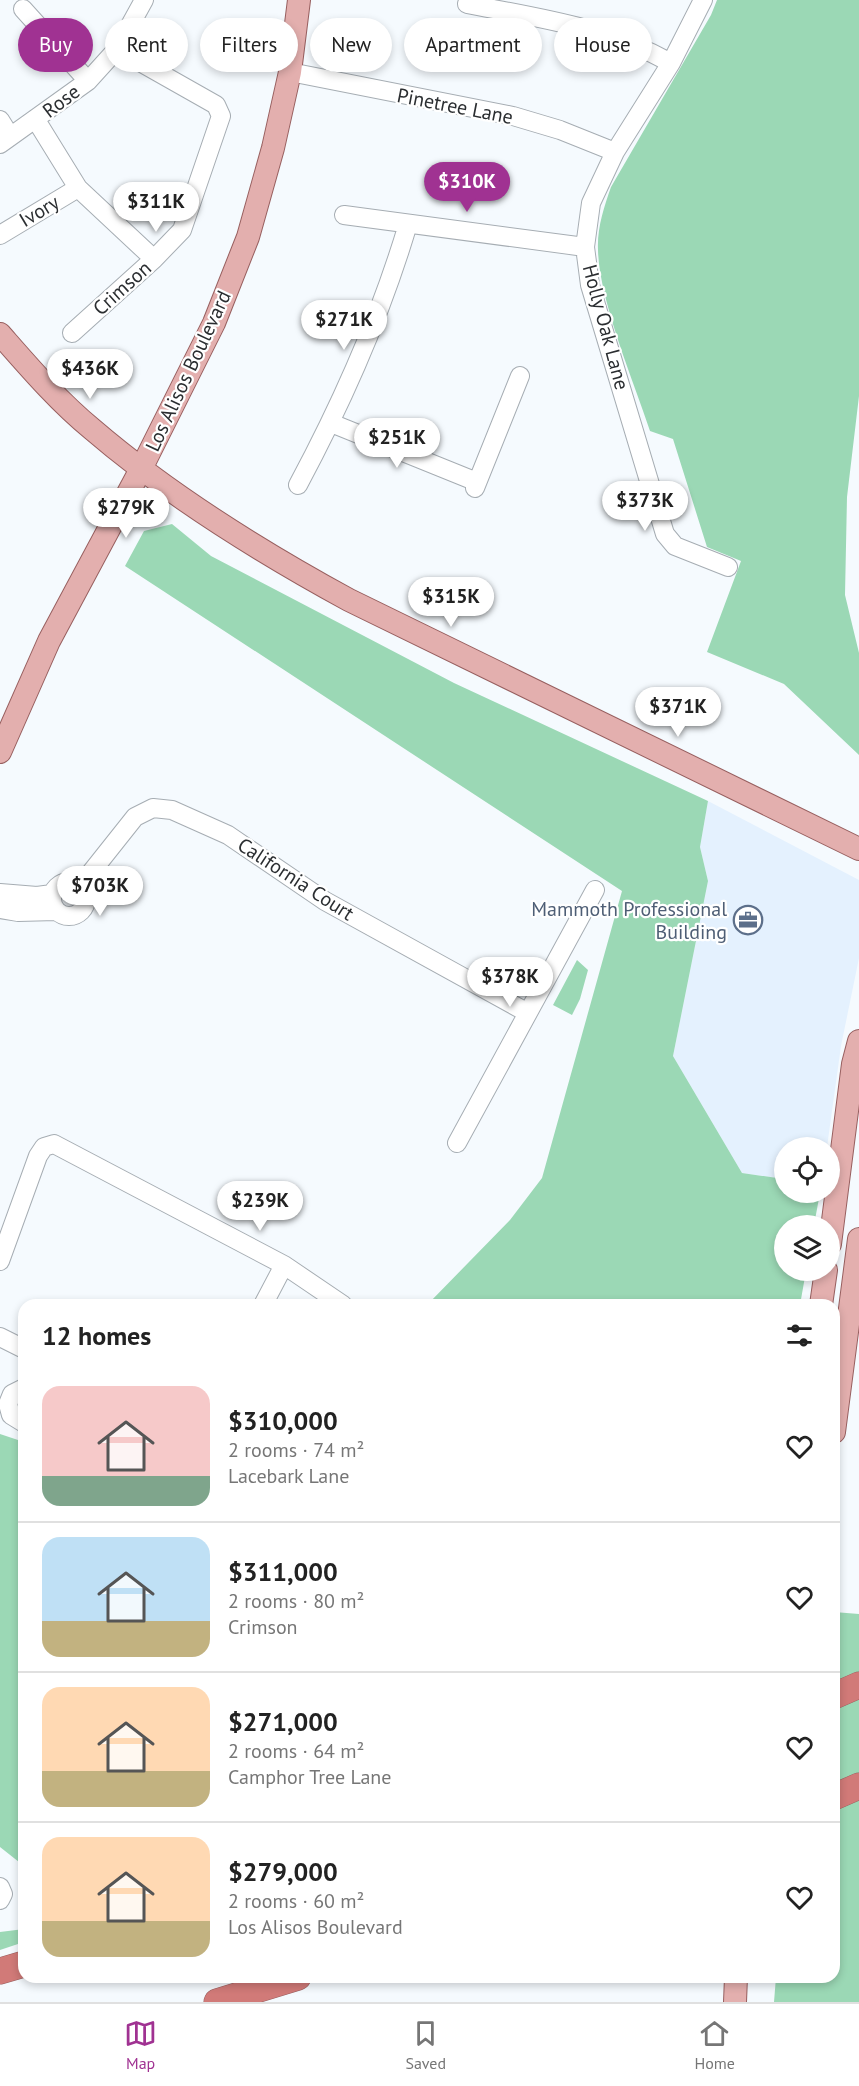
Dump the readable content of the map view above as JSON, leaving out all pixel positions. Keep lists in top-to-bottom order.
{
  "streets": {
    "main road": ["Los Alisos Boulevard"],
    "street": [
      "Rose",
      "Pinetree Lane",
      "Ivory",
      "Crimson",
      "Holly Oak Lane",
      "California Court"
    ]
  },
  "crossings": [
    ["Pinetree Lane", "Holly Oak Lane"],
    ["Pinetree Lane", "Los Alisos Boulevard"]
  ],
  "places": {
    "office": ["Mammoth Professional Building"]
  },
  "page": {
    "chip": [
      "Buy",
      "Rent",
      "Filters",
      "New",
      "Apartment",
      "House"
    ],
    "price": [
      "$310K",
      "$311K",
      "$271K",
      "$436K",
      "$251K",
      "$373K",
      "$279K",
      "$315K",
      "$371K",
      "$703K",
      "$378K",
      "$239K"
    ],
    "heading": "12 homes",
    "list": [
      {
        "name": "$310,000",
        "note": "2 rooms · 74 m² · Lacebark Lane"
      },
      {
        "name": "$311,000",
        "note": "2 rooms · 80 m² · Crimson"
      },
      {
        "name": "$271,000",
        "note": "2 rooms · 64 m² · Camphor Tree Lane"
      },
      {
        "name": "$279,000",
        "note": "2 rooms · 60 m² · Los Alisos Boulevard"
      }
    ],
    "tabs": ["Map", "Saved", "Home"]
  }
}
